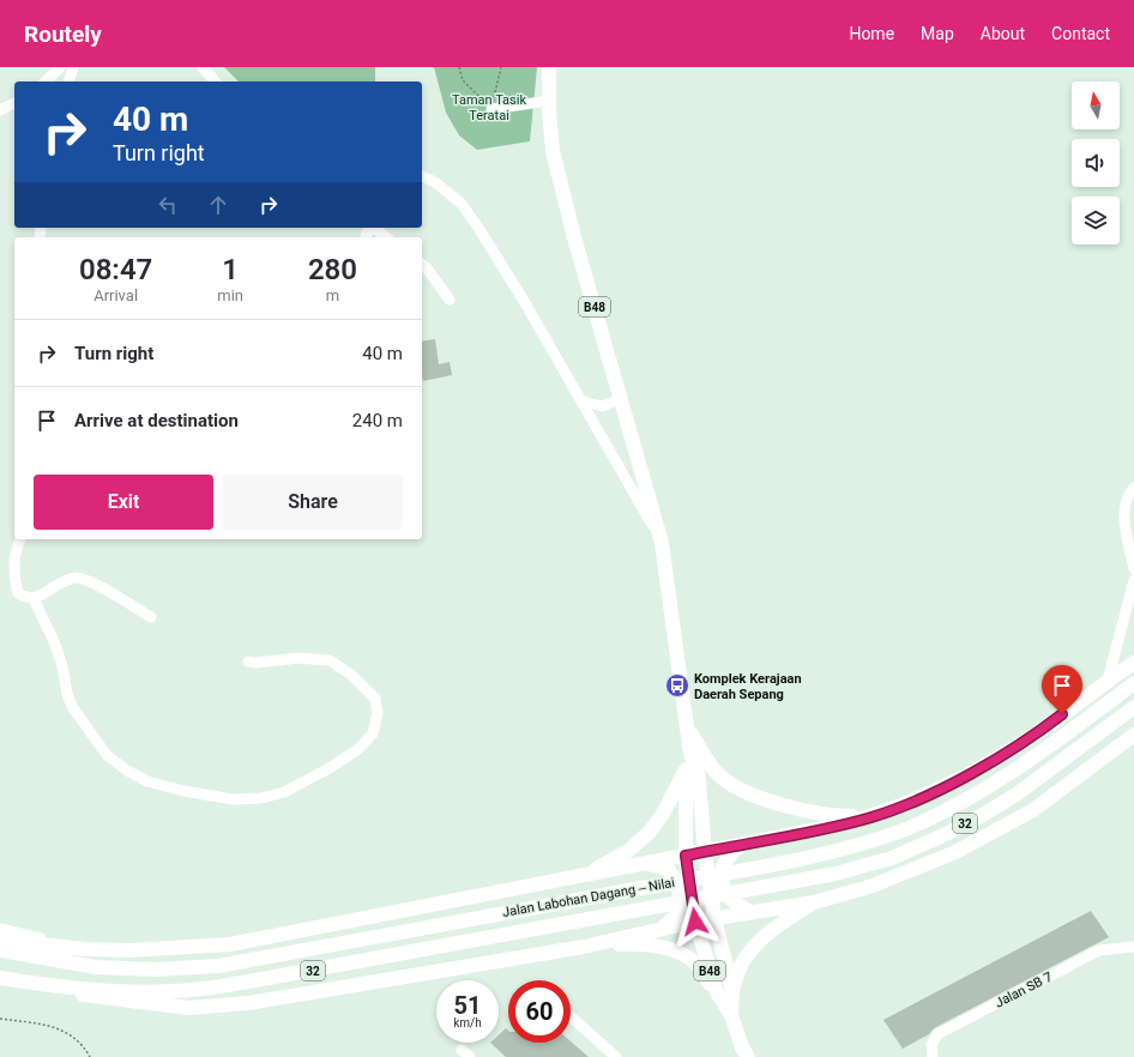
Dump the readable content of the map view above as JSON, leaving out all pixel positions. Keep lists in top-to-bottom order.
{
  "streets": {
    "main road": ["B48", "32", "Jalan Labohan Dagang ‒ Nilai"],
    "street": ["Jalan SB 7"]
  },
  "parks": ["Taman Tasik Teratai"],
  "places": {
    "bus stop": ["Komplek Kerajaan Daerah Sepang"]
  },
  "north": "top",
  "page": {
    "header": "Routely",
    "nav": [
      "Home",
      "Map",
      "About",
      "Contact"
    ],
    "turn": ["40 m", "Turn right"],
    "eta": [
      "08:47",
      "Arrival",
      "1",
      "min",
      "280",
      "m"
    ],
    "list": [
      {
        "name": "Turn right",
        "value": "40 m"
      },
      {
        "name": "Arrive at destination",
        "value": "240 m"
      }
    ],
    "buttons": ["Exit", "Share"],
    "speed": "51 km/h",
    "limit": "60"
  }
}
